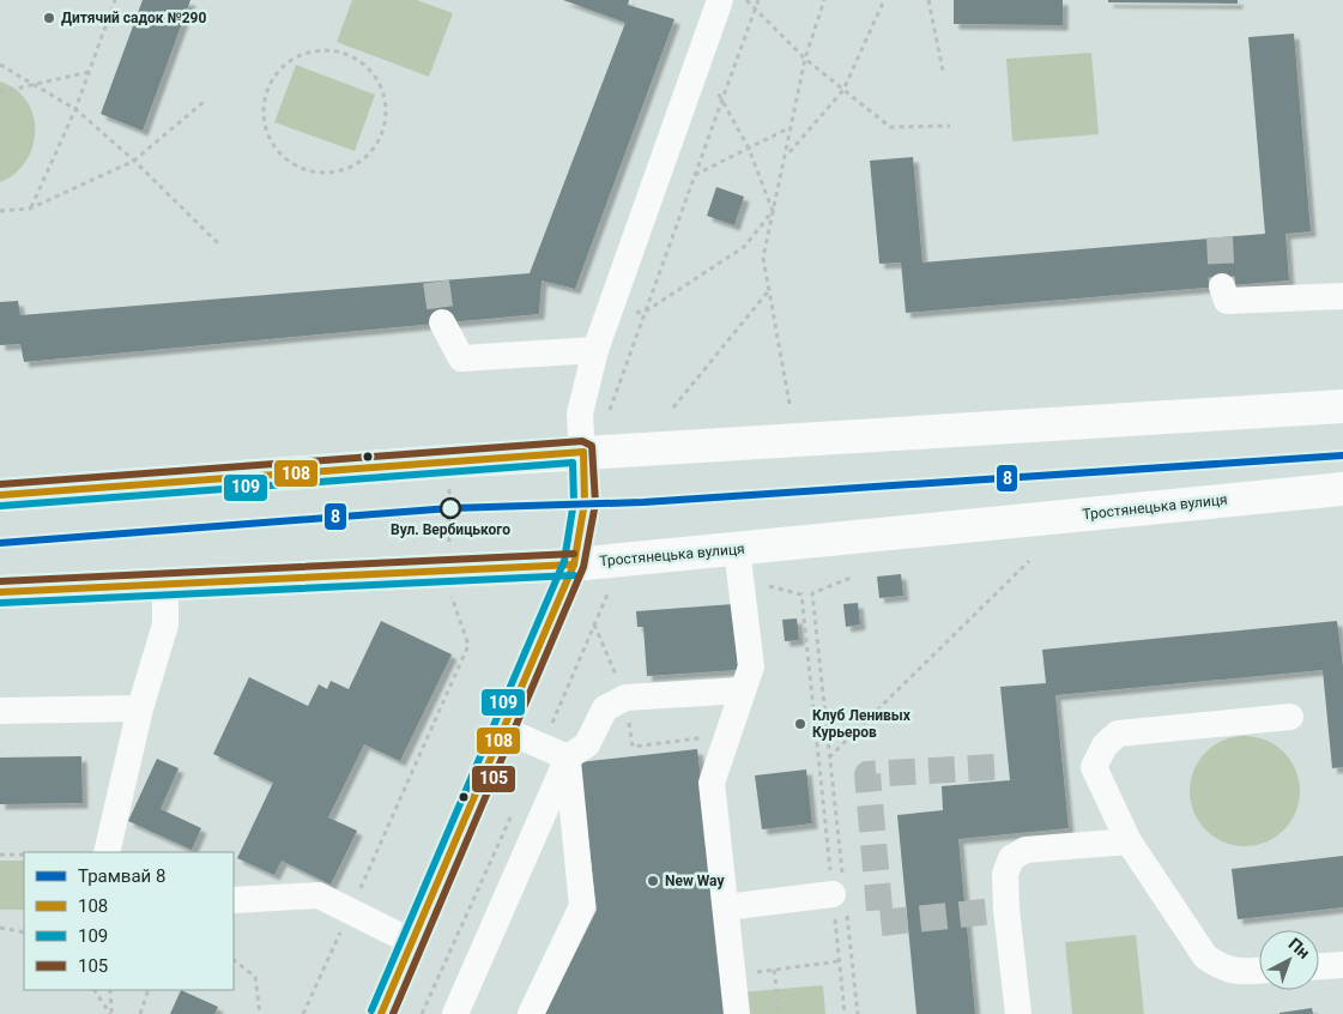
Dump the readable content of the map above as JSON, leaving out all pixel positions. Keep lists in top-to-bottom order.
{
  "streets": {
    "main road": ["Тростянецька вулиця"]
  },
  "places": [
    "Дитячий садок №290",
    "Вул. Вербицького",
    "Клуб Ленивых Курьеров",
    "New Way"
  ],
  "lines": [
    "transit line 105",
    "transit line 108",
    "tram line 8",
    "transit line 109"
  ],
  "legend": [
    "Трамвай 8",
    "108",
    "109",
    "105"
  ],
  "north": "top right"
}
